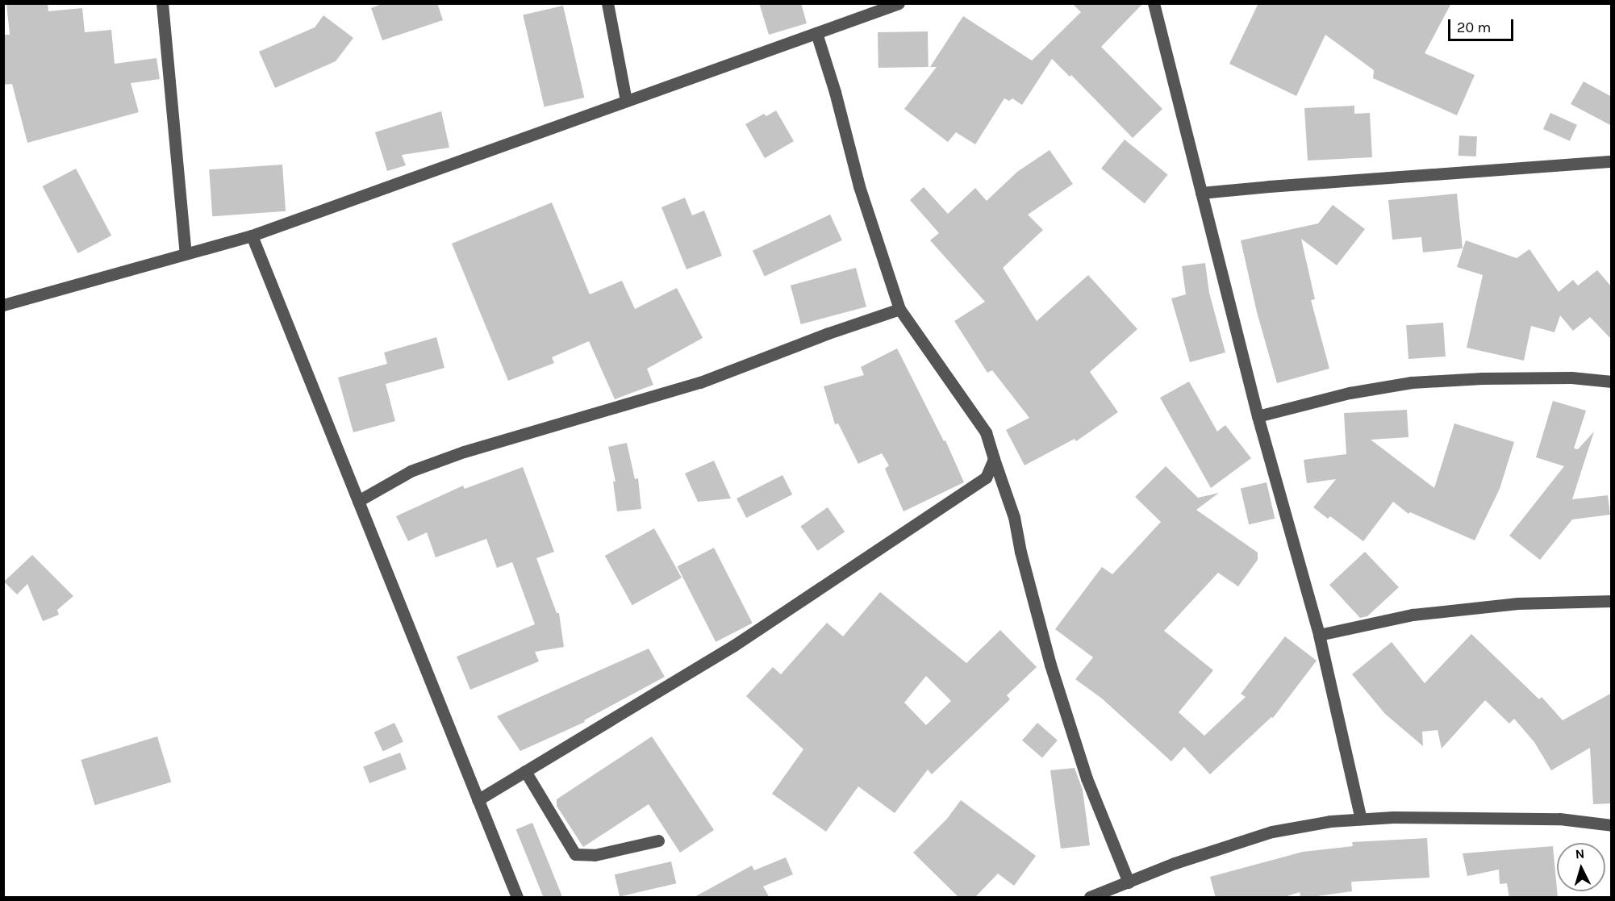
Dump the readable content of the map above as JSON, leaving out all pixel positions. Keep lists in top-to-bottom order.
{
  "scale_bar": "20 m",
  "north": "top"
}
